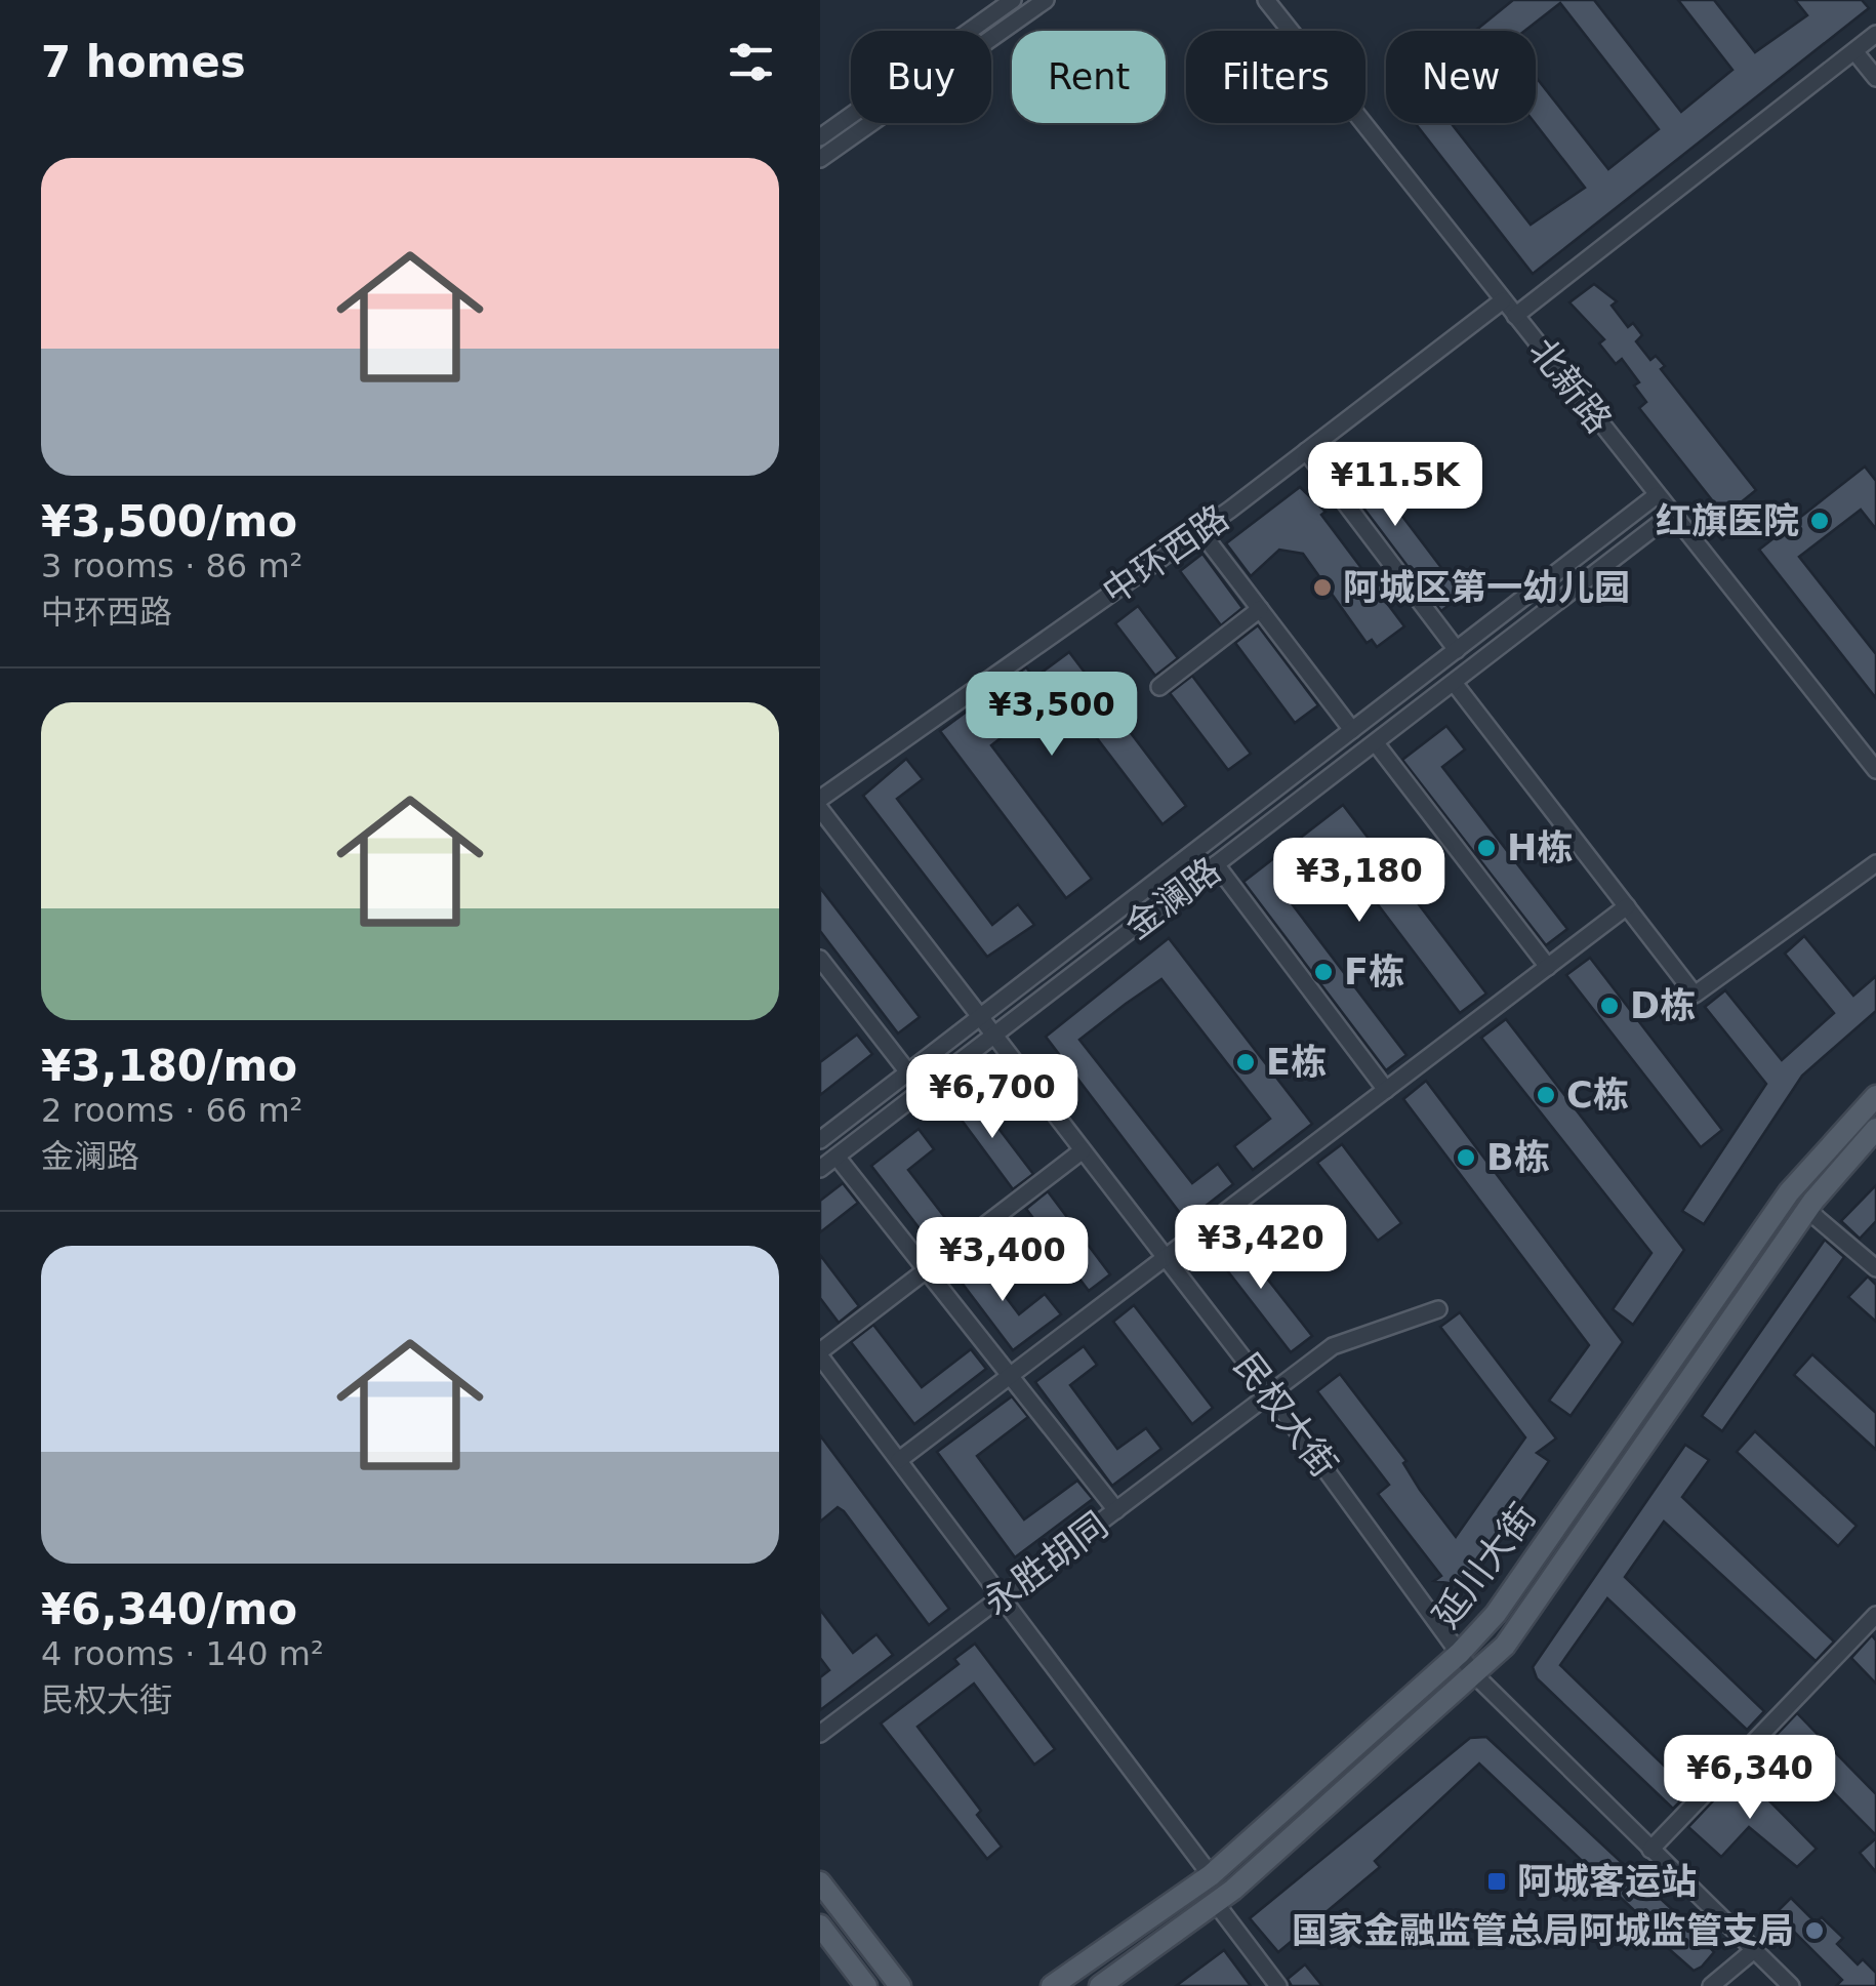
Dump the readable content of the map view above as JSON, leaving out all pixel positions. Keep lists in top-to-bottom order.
{
  "streets": {
    "main road": ["延川大街"],
    "street": [
      "北新路",
      "中环西路",
      "金澜路",
      "民权大街",
      "永胜胡同"
    ]
  },
  "crossings": [
    ["北新路", "中环西路"],
    ["北新路", "金澜路"],
    ["金澜路", "民权大街"],
    ["民权大街", "永胜胡同"],
    ["民权大街", "延川大街"]
  ],
  "places": {
    "other": [
      "红旗医院",
      "阿城区第一幼儿园",
      "H栋",
      "F栋",
      "D栋",
      "E栋",
      "C栋",
      "B栋",
      "国家金融监管总局阿城监管支局"
    ],
    "transit": ["阿城客运站"]
  },
  "page": {
    "heading": "7 homes",
    "chip": [
      "Buy",
      "Rent",
      "Filters",
      "New"
    ],
    "list": [
      {
        "name": "¥3,500/mo",
        "note": "3 rooms · 86 m² · 中环西路"
      },
      {
        "name": "¥3,180/mo",
        "note": "2 rooms · 66 m² · 金澜路"
      },
      {
        "name": "¥6,340/mo",
        "note": "4 rooms · 140 m² · 民权大街"
      }
    ],
    "price": [
      "¥11.5K",
      "¥3,500",
      "¥3,180",
      "¥6,700",
      "¥3,420",
      "¥3,400",
      "¥6,340"
    ]
  }
}
